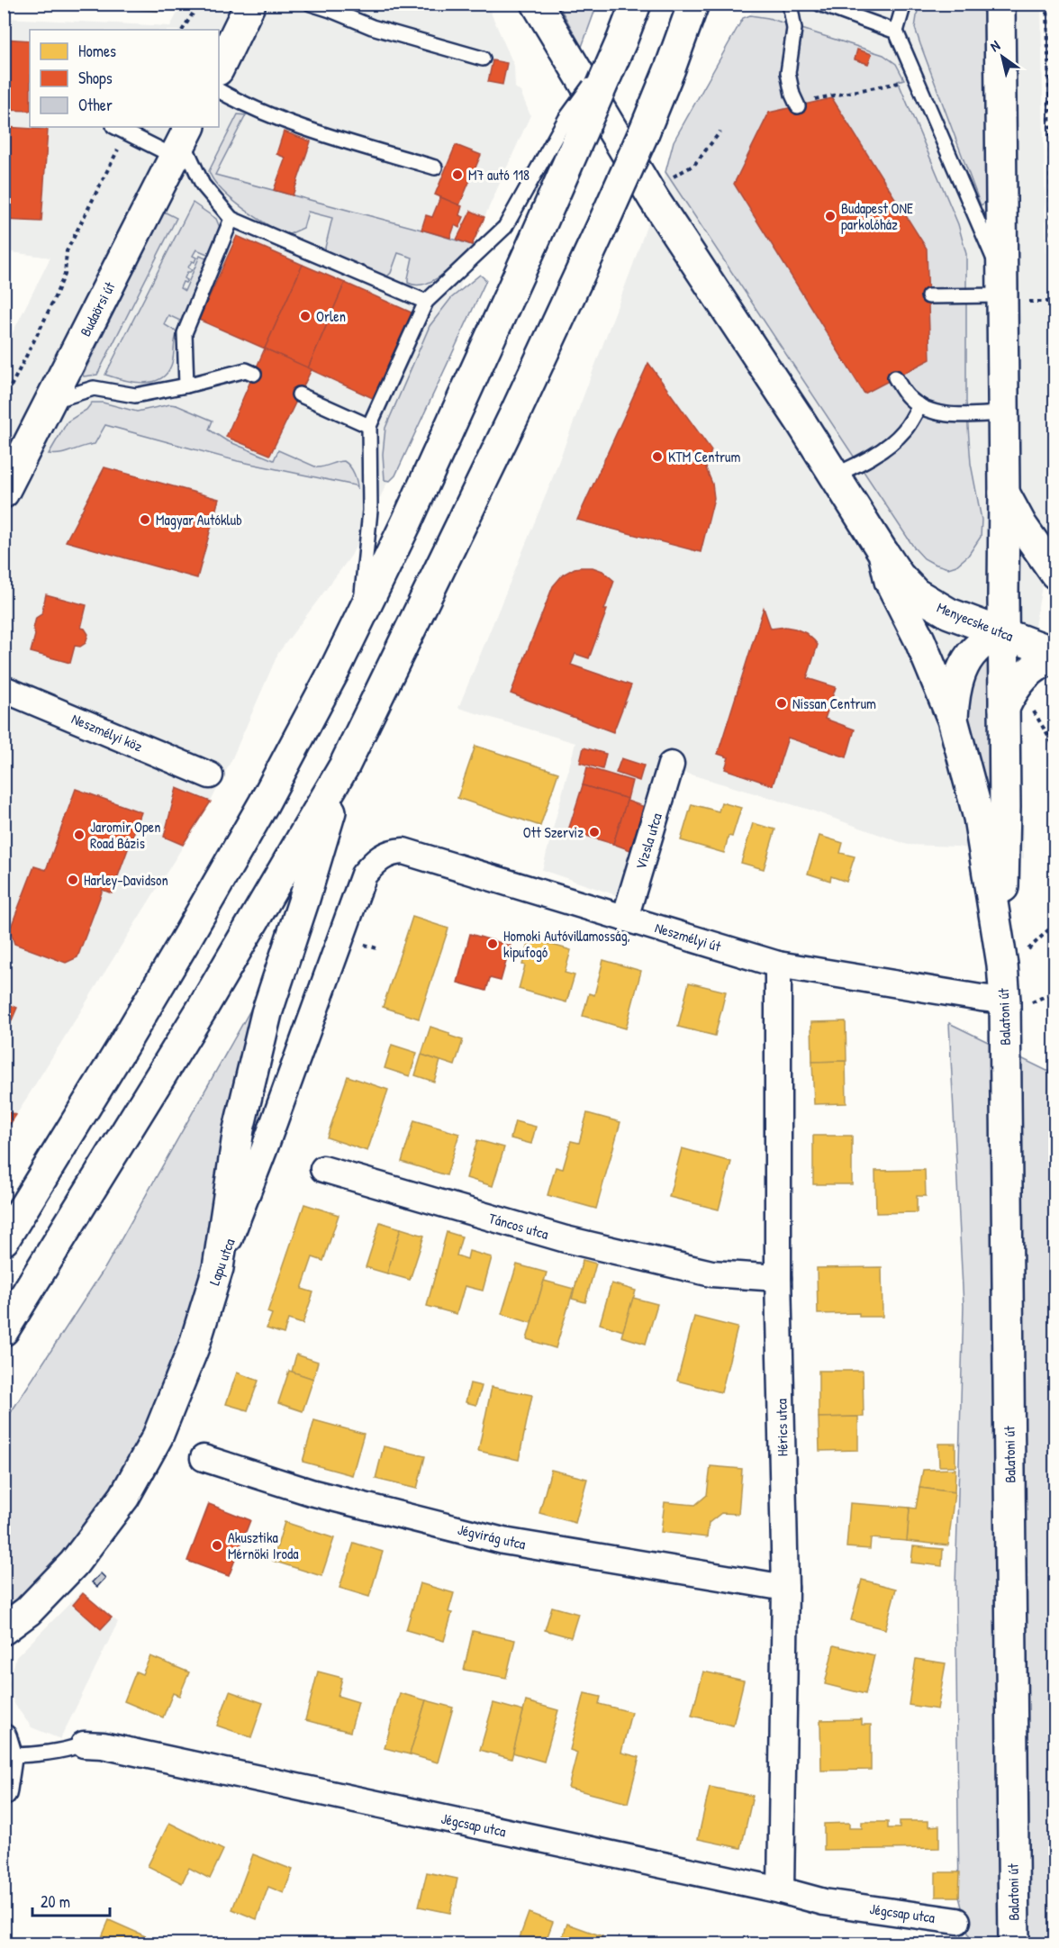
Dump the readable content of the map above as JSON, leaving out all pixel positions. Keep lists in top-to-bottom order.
{
  "streets": {
    "main road": [
      "Budaörsi út",
      "Menyecske utca",
      "Balatoni út",
      "Lapu utca"
    ],
    "street": [
      "Neszmélyi köz",
      "Vizsla utca",
      "Neszmélyi út",
      "Táncos utca",
      "Hérics utca",
      "Jégvirág utca",
      "Jégcsap utca"
    ]
  },
  "crossings": [
    ["Vizsla utca", "Neszmélyi út"],
    ["Neszmélyi út", "Balatoni út"],
    ["Neszmélyi út", "Lapu utca"],
    ["Neszmélyi út", "Hérics utca"],
    ["Táncos utca", "Hérics utca"],
    ["Hérics utca", "Jégvirág utca"],
    ["Hérics utca", "Jégcsap utca"]
  ],
  "places": [
    "M7 autó 118",
    "Budapest ONE parkolóház",
    "Orlen",
    "KTM Centrum",
    "Magyar Autóklub",
    "Nissan Centrum",
    "Ott Szerviz",
    "Jaromir Open Road Bázis",
    "Harley-Davidson",
    "Homoki Autóvillamosság, kipufogó",
    "Akusztika Mérnöki Iroda"
  ],
  "legend": ["Homes", "Shops", "Other"],
  "scale_bar": "20 m",
  "north": "top left"
}
